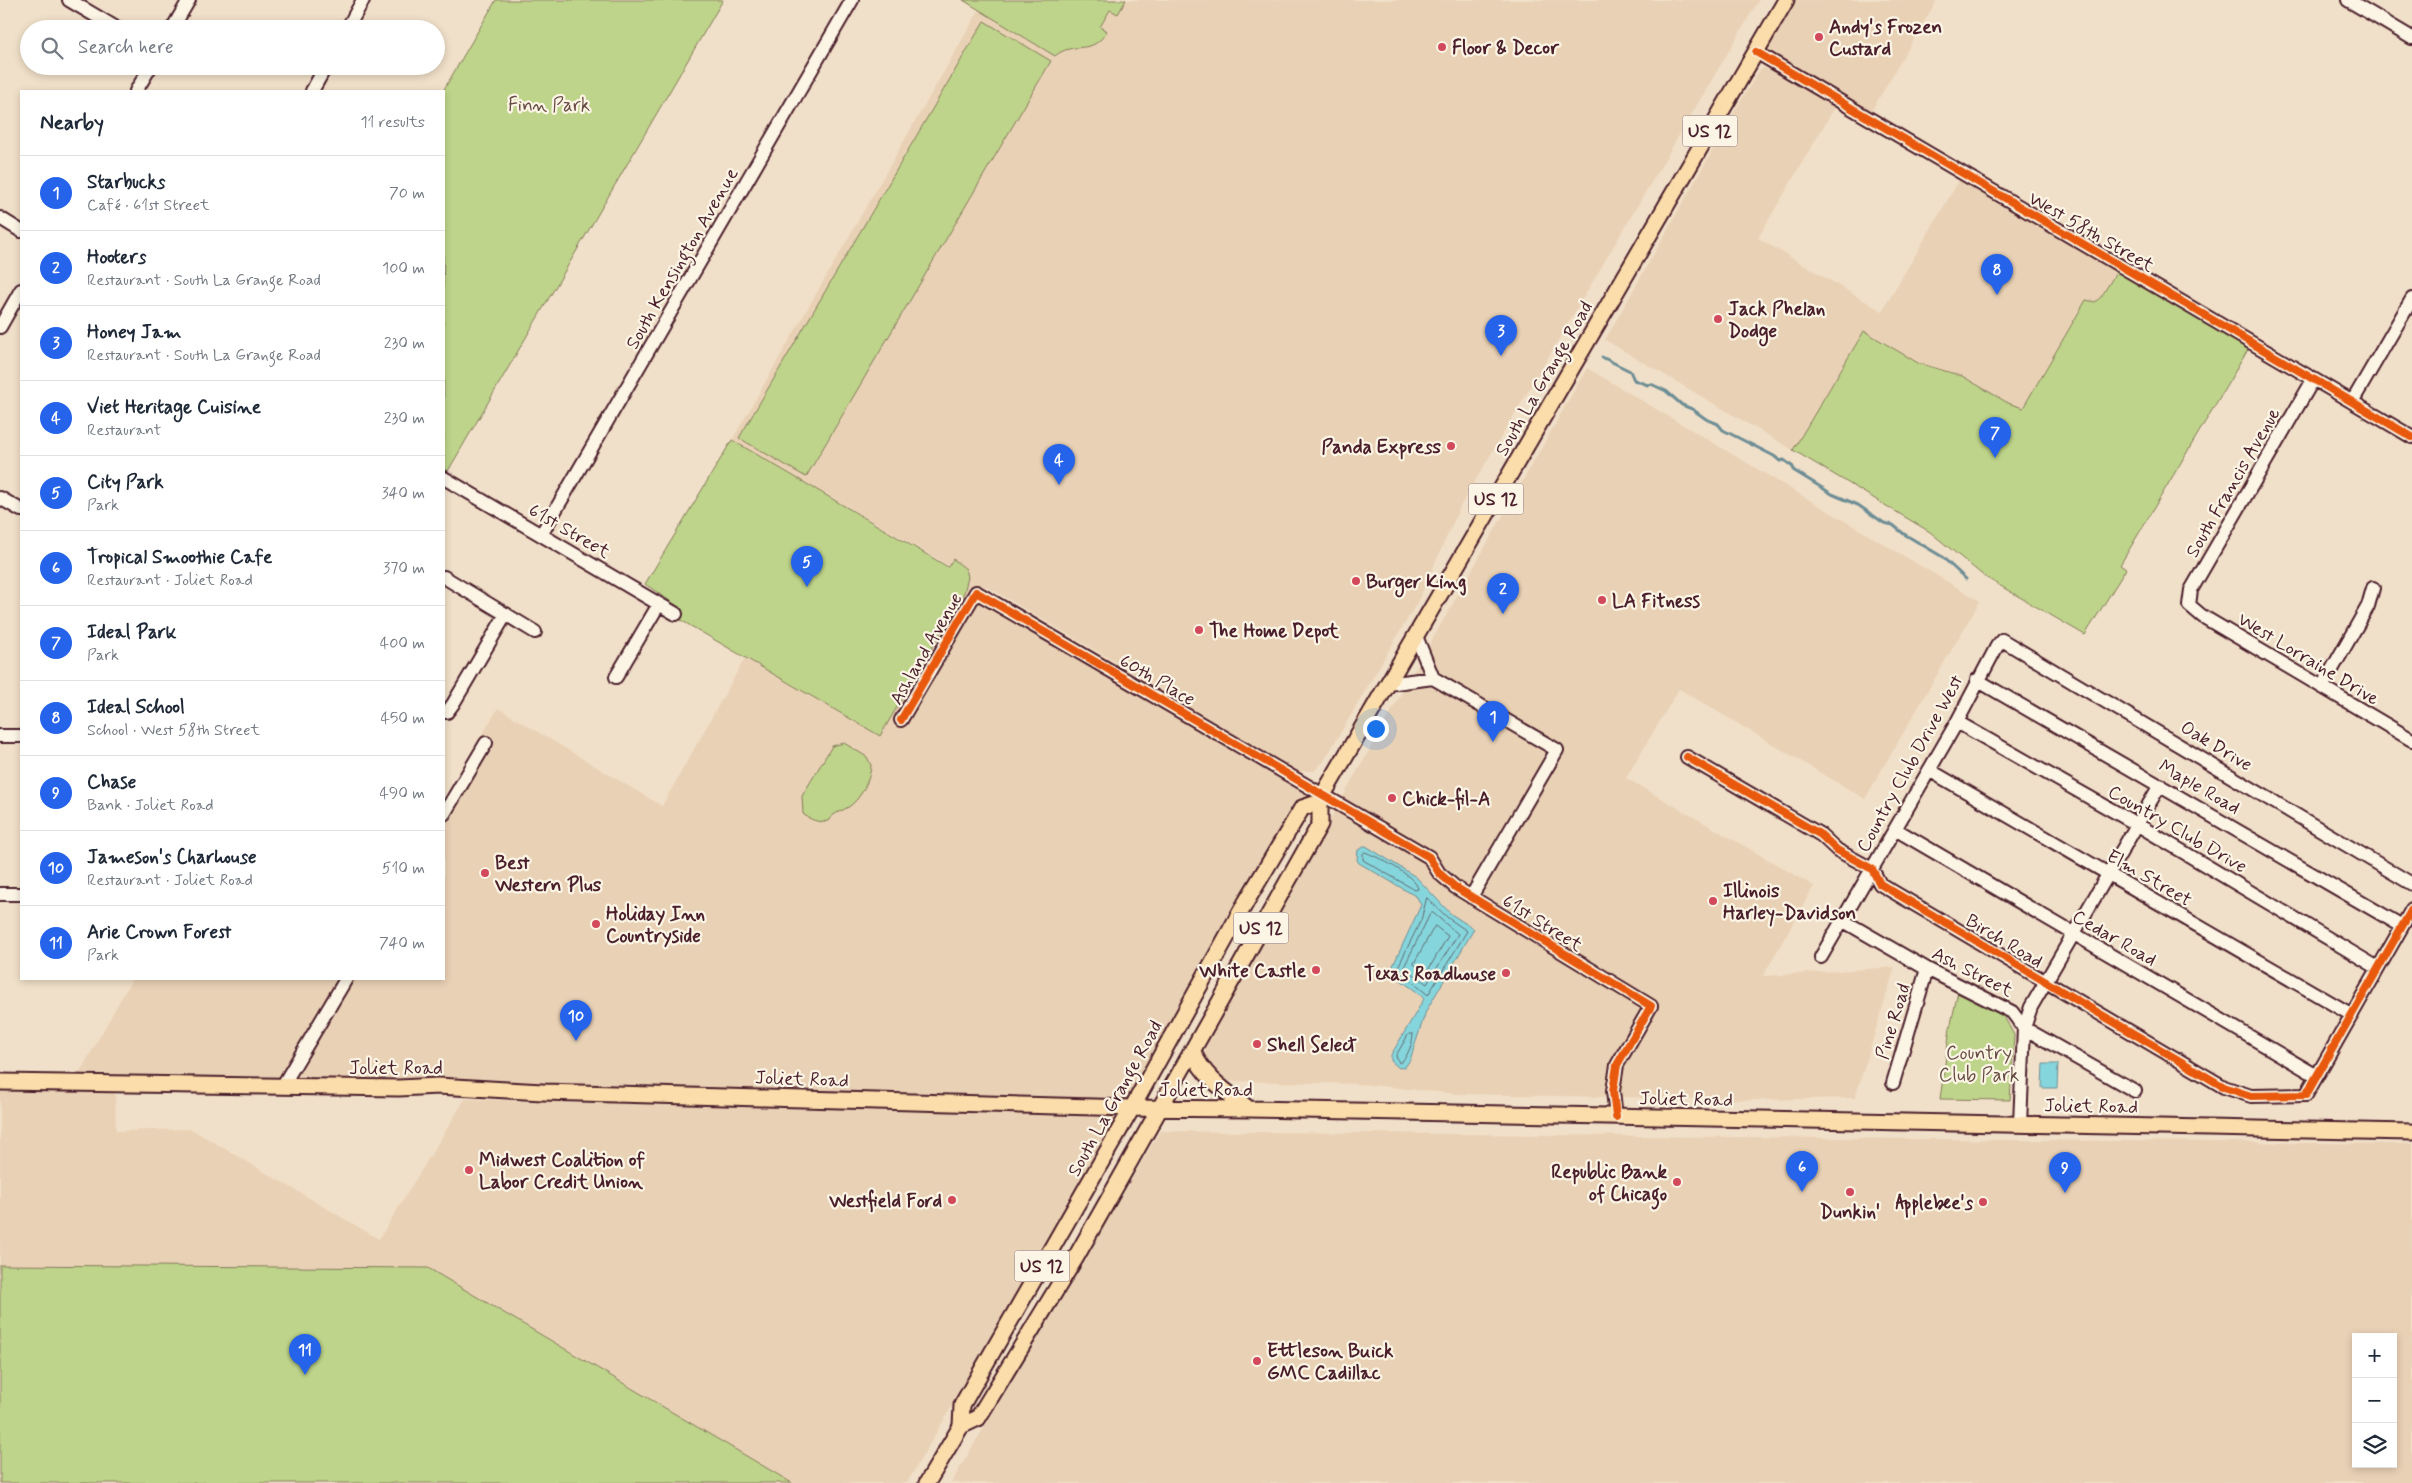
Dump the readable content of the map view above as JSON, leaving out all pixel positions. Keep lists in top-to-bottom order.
{
  "streets": {
    "main road": ["US 12", "South La Grange Road", "Joliet Road"],
    "street": [
      "West 58th Street",
      "South Kensington Avenue",
      "South Francis Avenue",
      "61st Street",
      "Ashland Avenue",
      "West Lorraine Drive",
      "60th Place",
      "Oak Drive",
      "Country Club Drive West",
      "Maple Road",
      "Country Club Drive",
      "Elm Street",
      "Cedar Road",
      "Birch Road",
      "Ash Street",
      "Pine Road"
    ]
  },
  "crossings": [
    ["West 58th Street", "South La Grange Road"],
    ["West 58th Street", "South Francis Avenue"],
    ["South Kensington Avenue", "61st Street"],
    ["South La Grange Road", "61st Street"],
    ["South La Grange Road", "60th Place"],
    ["South La Grange Road", "Joliet Road"],
    ["South Francis Avenue", "West Lorraine Drive"],
    ["61st Street", "60th Place"],
    ["61st Street", "Joliet Road"],
    ["Ashland Avenue", "60th Place"],
    ["Oak Drive", "Country Club Drive West"],
    ["Country Club Drive West", "Maple Road"],
    ["Country Club Drive West", "Country Club Drive"],
    ["Country Club Drive West", "Elm Street"],
    ["Country Club Drive West", "Cedar Road"],
    ["Country Club Drive West", "Birch Road"],
    ["Country Club Drive West", "Ash Street"],
    ["Cedar Road", "Birch Road"],
    ["Ash Street", "Pine Road"]
  ],
  "parks": ["Finn Park", "Country Club Park"],
  "places": [
    "Andy's Frozen Custard",
    "Floor & Decor",
    "Jack Phelan Dodge",
    "Panda Express",
    "Burger King",
    "LA Fitness",
    "The Home Depot",
    "Chick-fil-A",
    "Best Western Plus",
    "Illinois Harley-Davidson",
    "Holiday Inn Countryside",
    "White Castle",
    "Texas Roadhouse",
    "Shell Select",
    "Midwest Coalition of Labor Credit Union",
    "Republic Bank of Chicago",
    "Dunkin'",
    "Westfield Ford",
    "Applebee's",
    "Ettleson Buick GMC Cadillac"
  ],
  "page": {
    "search": "Search here",
    "heading": ["Nearby", "11 results"],
    "list": [
      {
        "mark": "1",
        "name": "Starbucks",
        "note": "Café · 61st Street",
        "value": "70 m"
      },
      {
        "mark": "2",
        "name": "Hooters",
        "note": "Restaurant · South La Grange Road",
        "value": "100 m"
      },
      {
        "mark": "3",
        "name": "Honey Jam",
        "note": "Restaurant · South La Grange Road",
        "value": "230 m"
      },
      {
        "mark": "4",
        "name": "Viet Heritage Cuisine",
        "note": "Restaurant",
        "value": "230 m"
      },
      {
        "mark": "5",
        "name": "City Park",
        "note": "Park",
        "value": "340 m"
      },
      {
        "mark": "6",
        "name": "Tropical Smoothie Cafe",
        "note": "Restaurant · Joliet Road",
        "value": "370 m"
      },
      {
        "mark": "7",
        "name": "Ideal Park",
        "note": "Park",
        "value": "400 m"
      },
      {
        "mark": "8",
        "name": "Ideal School",
        "note": "School · West 58th Street",
        "value": "450 m"
      },
      {
        "mark": "9",
        "name": "Chase",
        "note": "Bank · Joliet Road",
        "value": "490 m"
      },
      {
        "mark": "10",
        "name": "Jameson's Charhouse",
        "note": "Restaurant · Joliet Road",
        "value": "510 m"
      },
      {
        "mark": "11",
        "name": "Arie Crown Forest",
        "note": "Park",
        "value": "740 m"
      }
    ],
    "pins": [
      "8",
      "3",
      "7",
      "4",
      "5",
      "2",
      "1",
      "10",
      "6",
      "9",
      "11"
    ],
    "map_buttons": ["+", "−"]
  }
}
